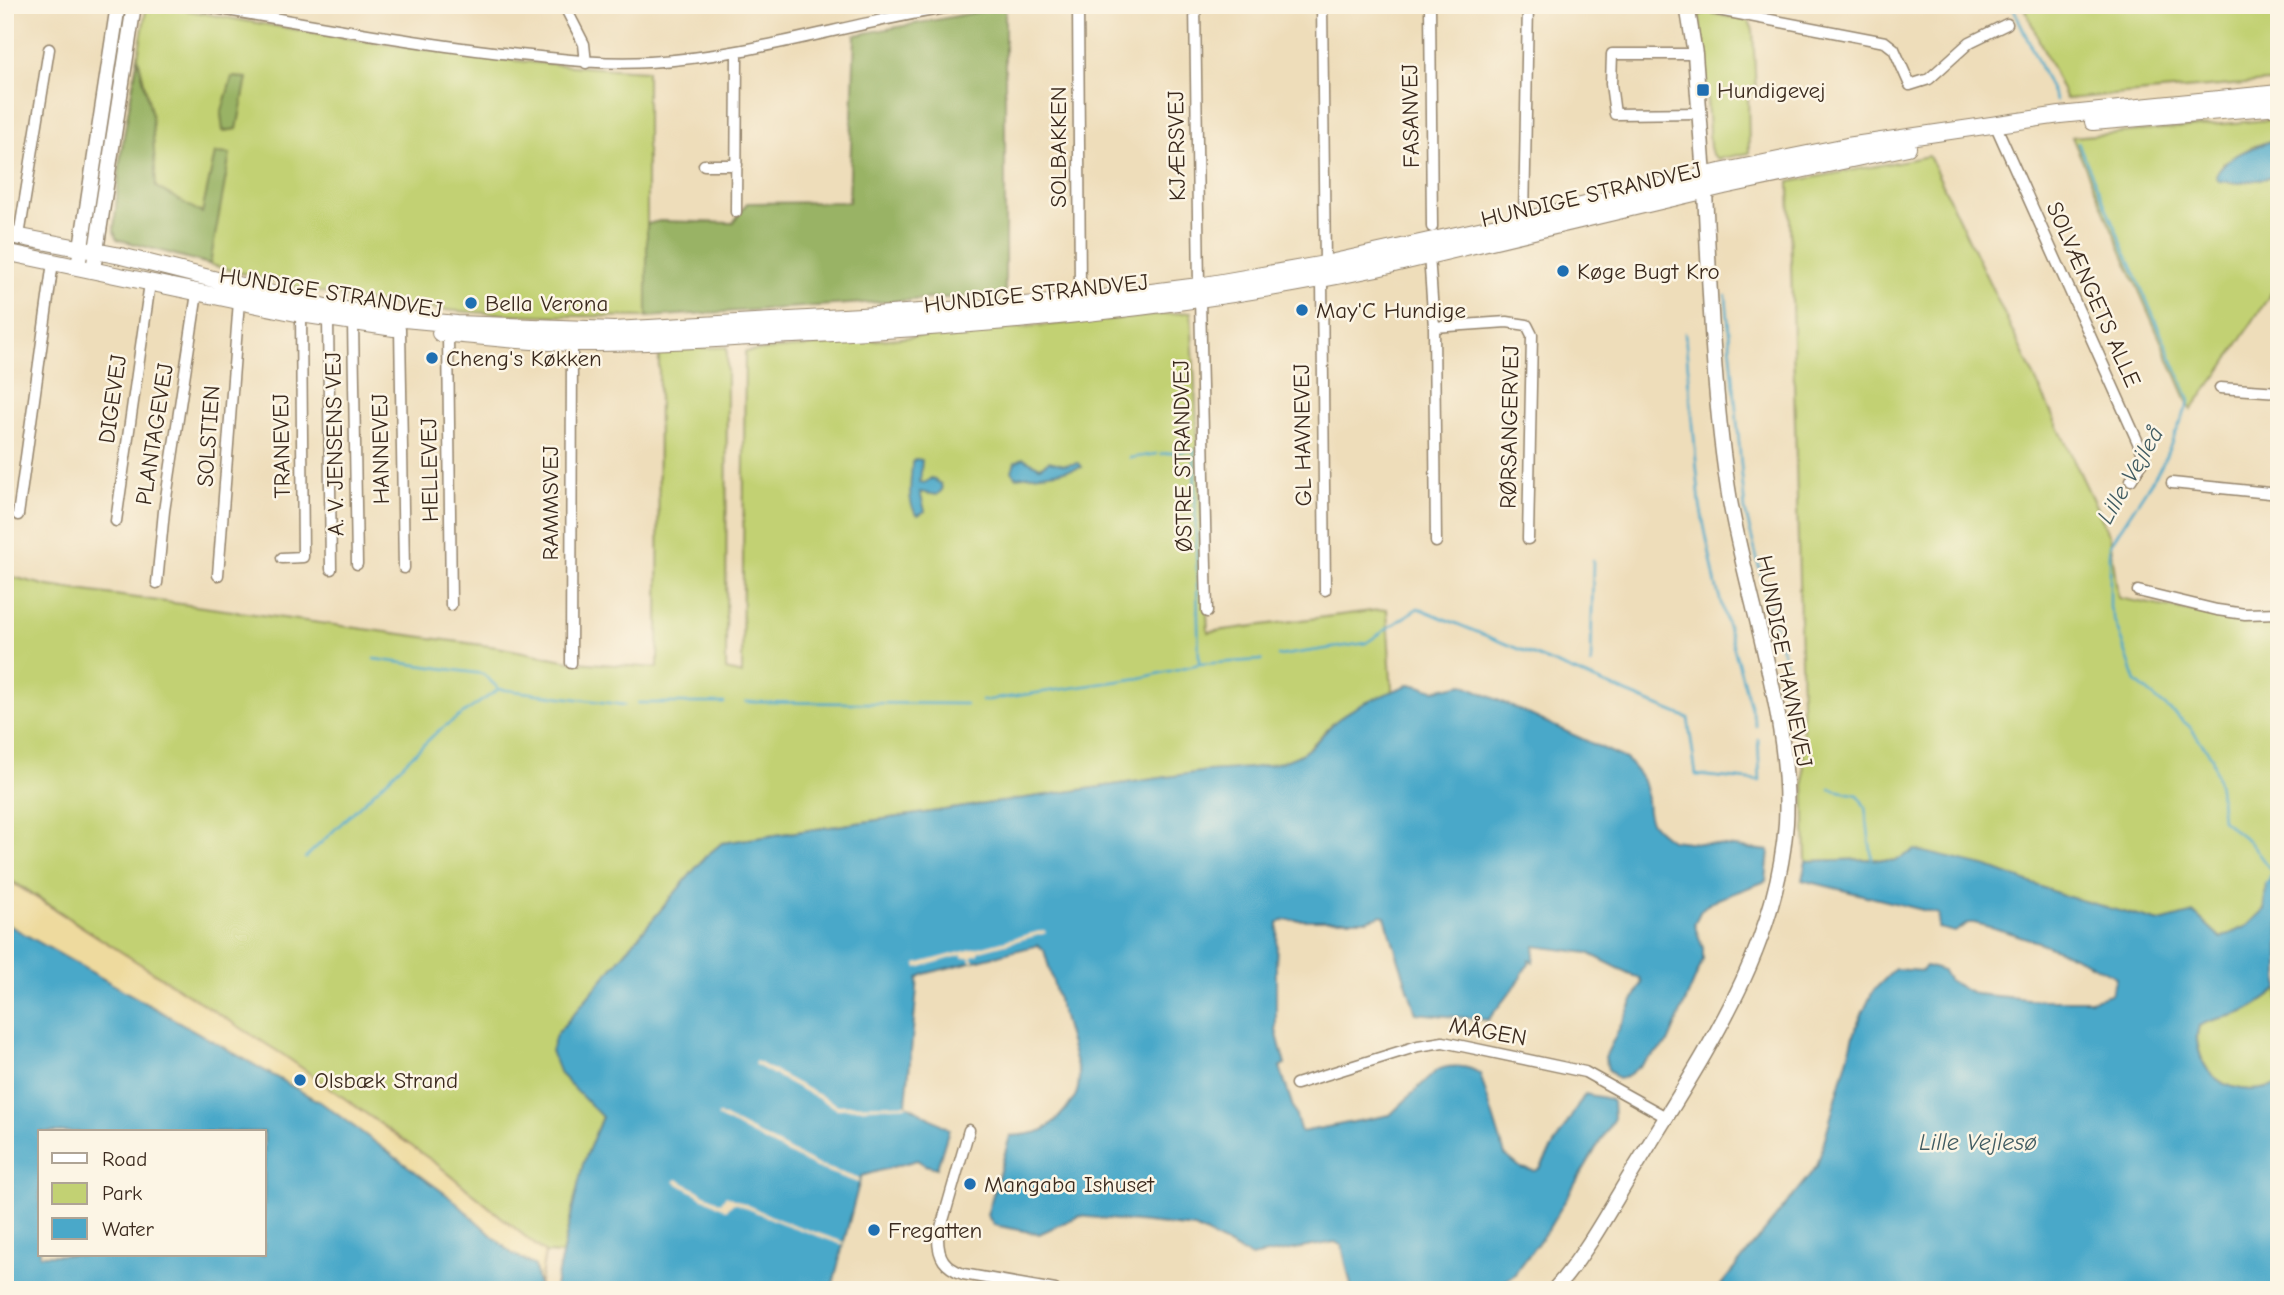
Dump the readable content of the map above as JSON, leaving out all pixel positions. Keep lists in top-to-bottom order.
{
  "streets": {
    "main road": ["HUNDIGE STRANDVEJ"],
    "street": [
      "FASANVEJ",
      "KJÆRSVEJ",
      "SOLBAKKEN",
      "SOLVÆNGETS ALLE",
      "DIGEVEJ",
      "RØRSANGERVEJ",
      "PLANTAGEVEJ",
      "GL HAVNEVEJ",
      "SOLSTIEN",
      "A. V. JENSENS VEJ",
      "TRANEVEJ",
      "HANNEVEJ",
      "ØSTRE STRANDVEJ",
      "HELLEVEJ",
      "RAMMSVEJ",
      "HUNDIGE HAVNEVEJ",
      "MÅGEN"
    ]
  },
  "crossings": [
    ["KJÆRSVEJ", "HUNDIGE STRANDVEJ"],
    ["KJÆRSVEJ", "ØSTRE STRANDVEJ"],
    ["HUNDIGE STRANDVEJ", "SOLVÆNGETS ALLE"],
    ["HUNDIGE STRANDVEJ", "DIGEVEJ"],
    ["HUNDIGE STRANDVEJ", "PLANTAGEVEJ"],
    ["HUNDIGE STRANDVEJ", "GL HAVNEVEJ"],
    ["HUNDIGE STRANDVEJ", "SOLSTIEN"],
    ["HUNDIGE STRANDVEJ", "A. V. JENSENS VEJ"],
    ["HUNDIGE STRANDVEJ", "TRANEVEJ"],
    ["HUNDIGE STRANDVEJ", "HANNEVEJ"],
    ["HUNDIGE STRANDVEJ", "ØSTRE STRANDVEJ"],
    ["HUNDIGE STRANDVEJ", "HELLEVEJ"],
    ["HUNDIGE STRANDVEJ", "RAMMSVEJ"],
    ["HUNDIGE STRANDVEJ", "HUNDIGE HAVNEVEJ"],
    ["HUNDIGE HAVNEVEJ", "MÅGEN"]
  ],
  "water": ["Lille Vejleå", "Lille Vejlesø"],
  "places": {
    "transit": ["Hundigevej"],
    "other": [
      "Køge Bugt Kro",
      "Bella Verona",
      "May'C Hundige",
      "Cheng's Køkken",
      "Olsbæk Strand",
      "Mangaba Ishuset",
      "Fregatten"
    ]
  },
  "legend": ["Road", "Park", "Water"]
}
